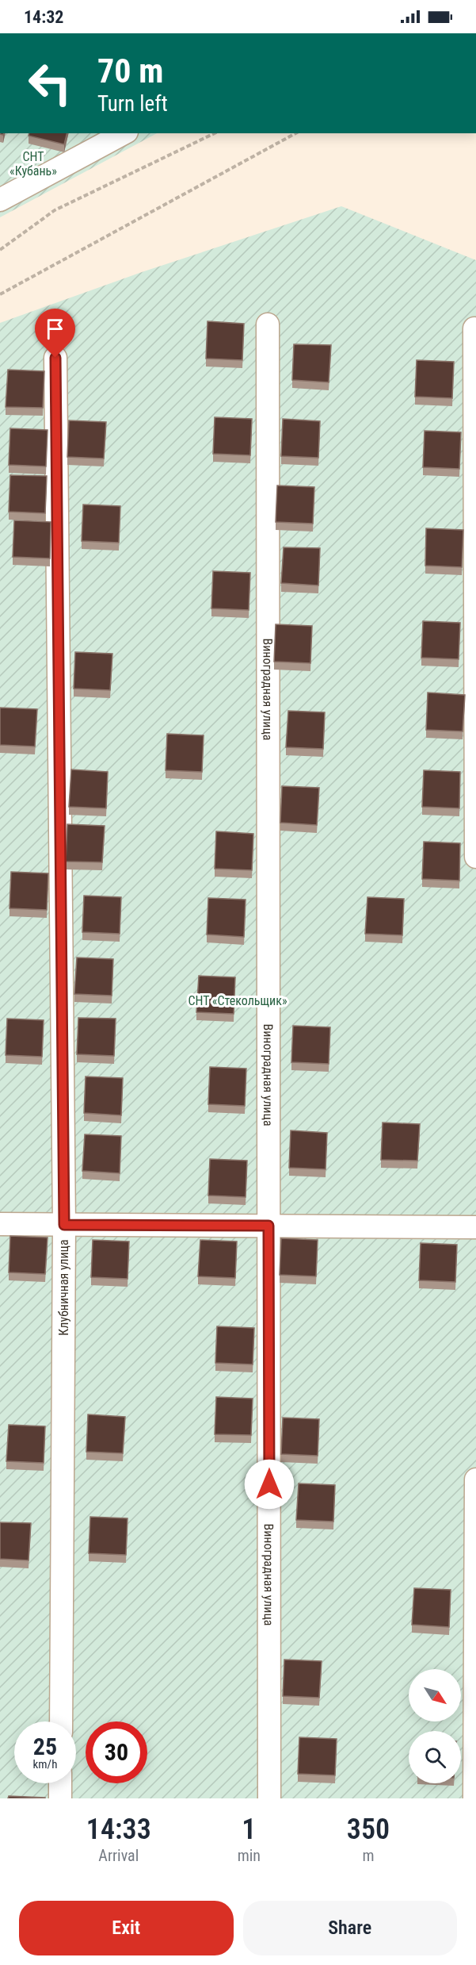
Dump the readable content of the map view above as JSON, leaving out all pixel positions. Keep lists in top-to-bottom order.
{
  "streets": {
    "street": ["Виноградная улица", "Клубничная улица"]
  },
  "parks": ["СНТ «Кубань»", "СНТ «Стекольщик»"],
  "north": "bottom right",
  "page": {
    "status": "14:32",
    "turn": ["70 m", "Turn left"],
    "speed": "25 km/h",
    "limit": "30",
    "eta": [
      "14:33",
      "Arrival",
      "1",
      "min",
      "350",
      "m"
    ],
    "buttons": ["Exit", "Share"]
  }
}
